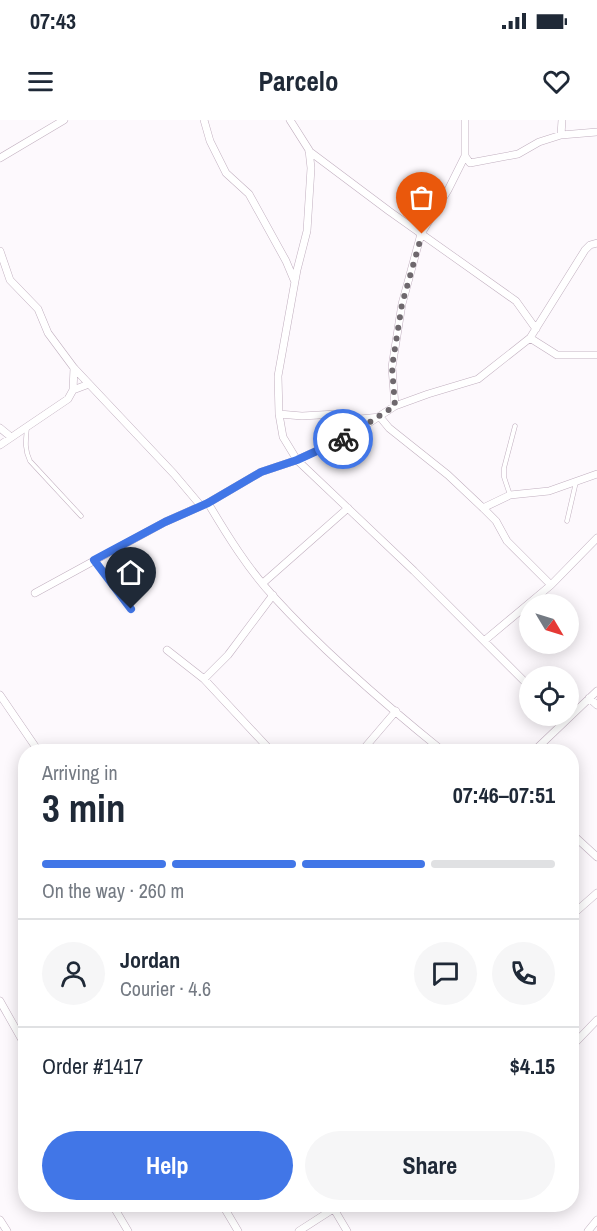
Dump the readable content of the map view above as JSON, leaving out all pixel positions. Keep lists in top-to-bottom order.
{
  "north": "bottom right",
  "page": {
    "status": "07:43",
    "header": "Parcelo",
    "heading": ["3 min", "Arriving in", "07:46–07:51"],
    "panel": [
      "Jordan",
      "Courier · 4.6",
      "Order #1417",
      "$4.15"
    ],
    "bar": "On the way · 260 m",
    "buttons": ["Help", "Share"]
  }
}
